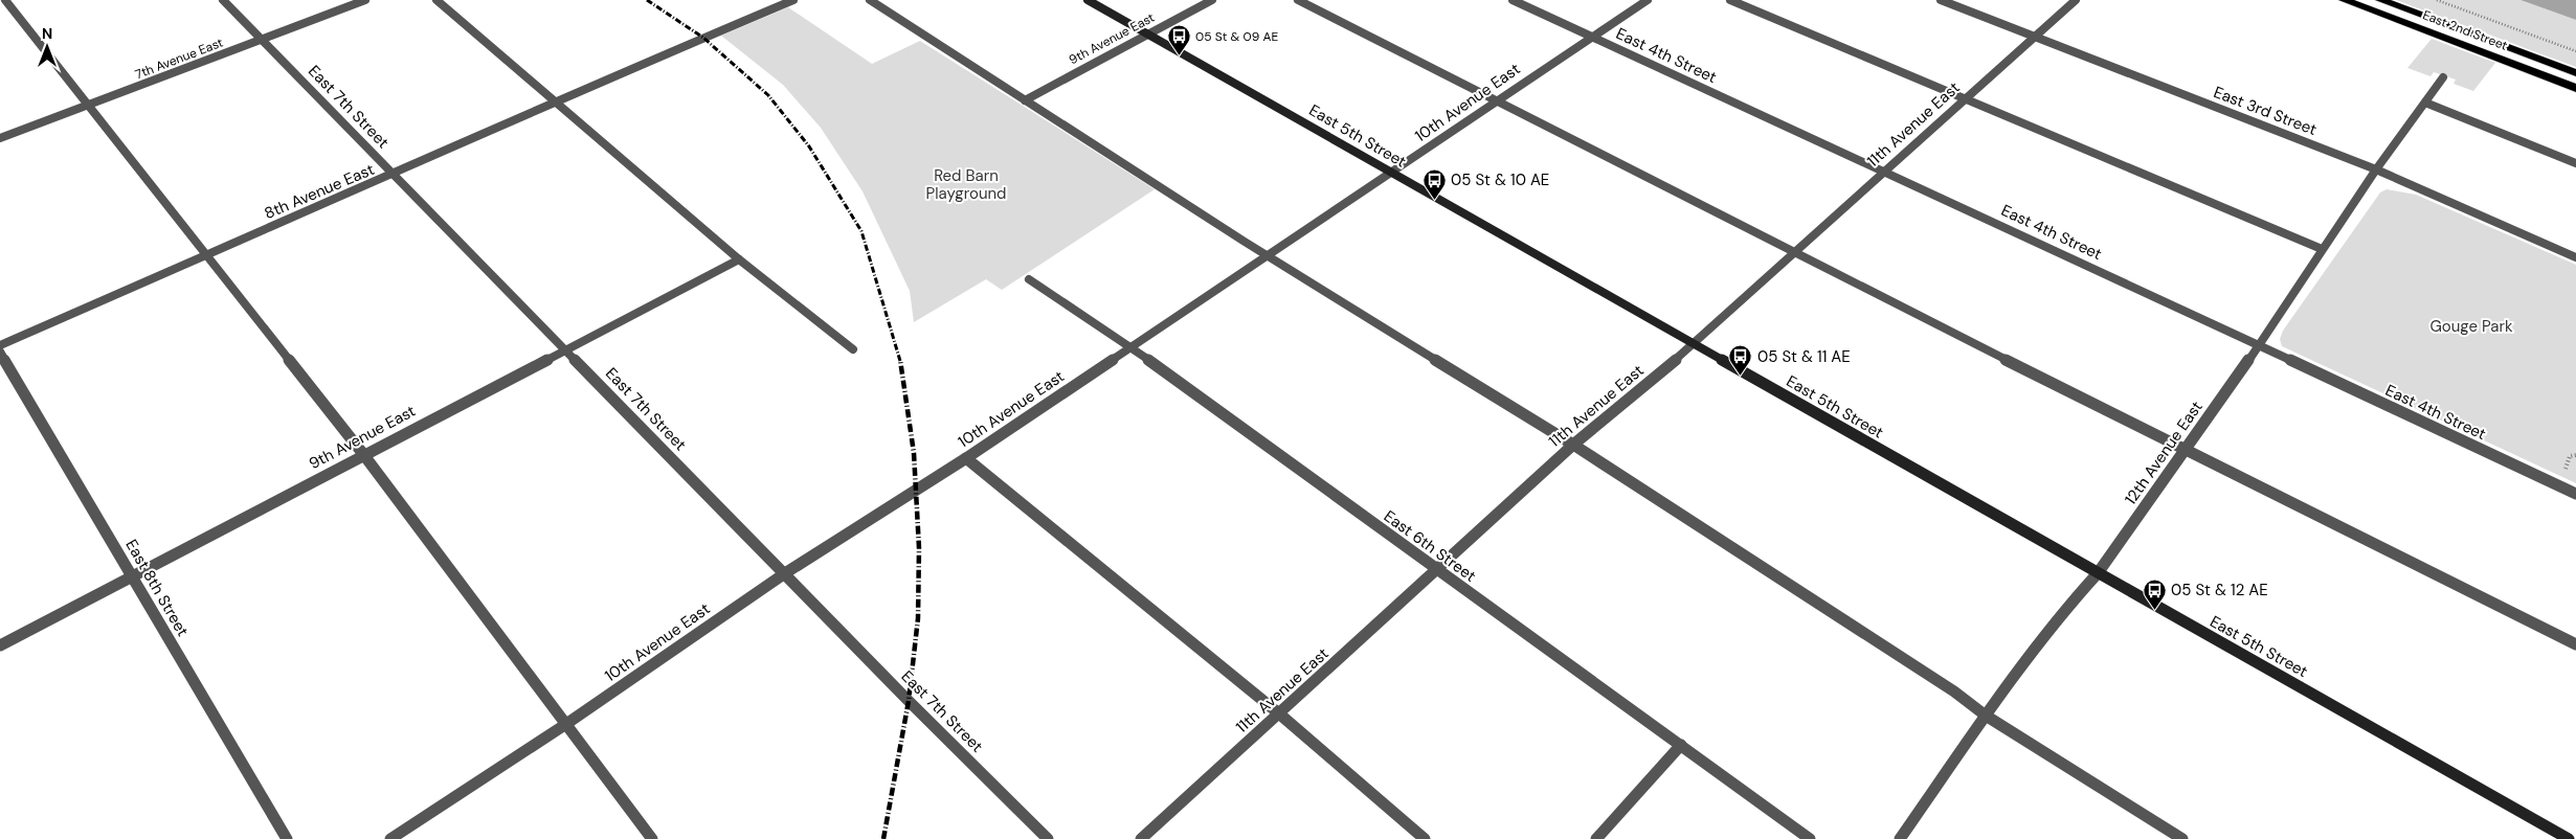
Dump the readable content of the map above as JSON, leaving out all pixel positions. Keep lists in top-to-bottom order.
{
  "streets": {
    "highway": ["East 2nd Street"],
    "street": [
      "9th Avenue East",
      "East 4th Street",
      "7th Avenue East",
      "10th Avenue East",
      "East 7th Street",
      "East 3rd Street",
      "11th Avenue East",
      "East 5th Street",
      "8th Avenue East",
      "12th Avenue East",
      "East 6th Street",
      "East 8th Street"
    ]
  },
  "crossings": [
    ["9th Avenue East", "East 7th Street"],
    ["9th Avenue East", "East 5th Street"],
    ["9th Avenue East", "East 8th Street"],
    ["East 4th Street", "10th Avenue East"],
    ["East 4th Street", "11th Avenue East"],
    ["East 4th Street", "12th Avenue East"],
    ["7th Avenue East", "East 7th Street"],
    ["10th Avenue East", "East 7th Street"],
    ["10th Avenue East", "East 5th Street"],
    ["10th Avenue East", "East 6th Street"],
    ["East 7th Street", "8th Avenue East"],
    ["East 3rd Street", "11th Avenue East"],
    ["East 3rd Street", "12th Avenue East"],
    ["11th Avenue East", "East 5th Street"],
    ["11th Avenue East", "East 6th Street"],
    ["East 5th Street", "12th Avenue East"]
  ],
  "parks": ["Red Barn Playground", "Gouge Park"],
  "places": {
    "bus stop": [
      "05 St & 09 AE",
      "05 St & 10 AE",
      "05 St & 11 AE",
      "05 St & 12 AE"
    ]
  },
  "north": "top"
}
